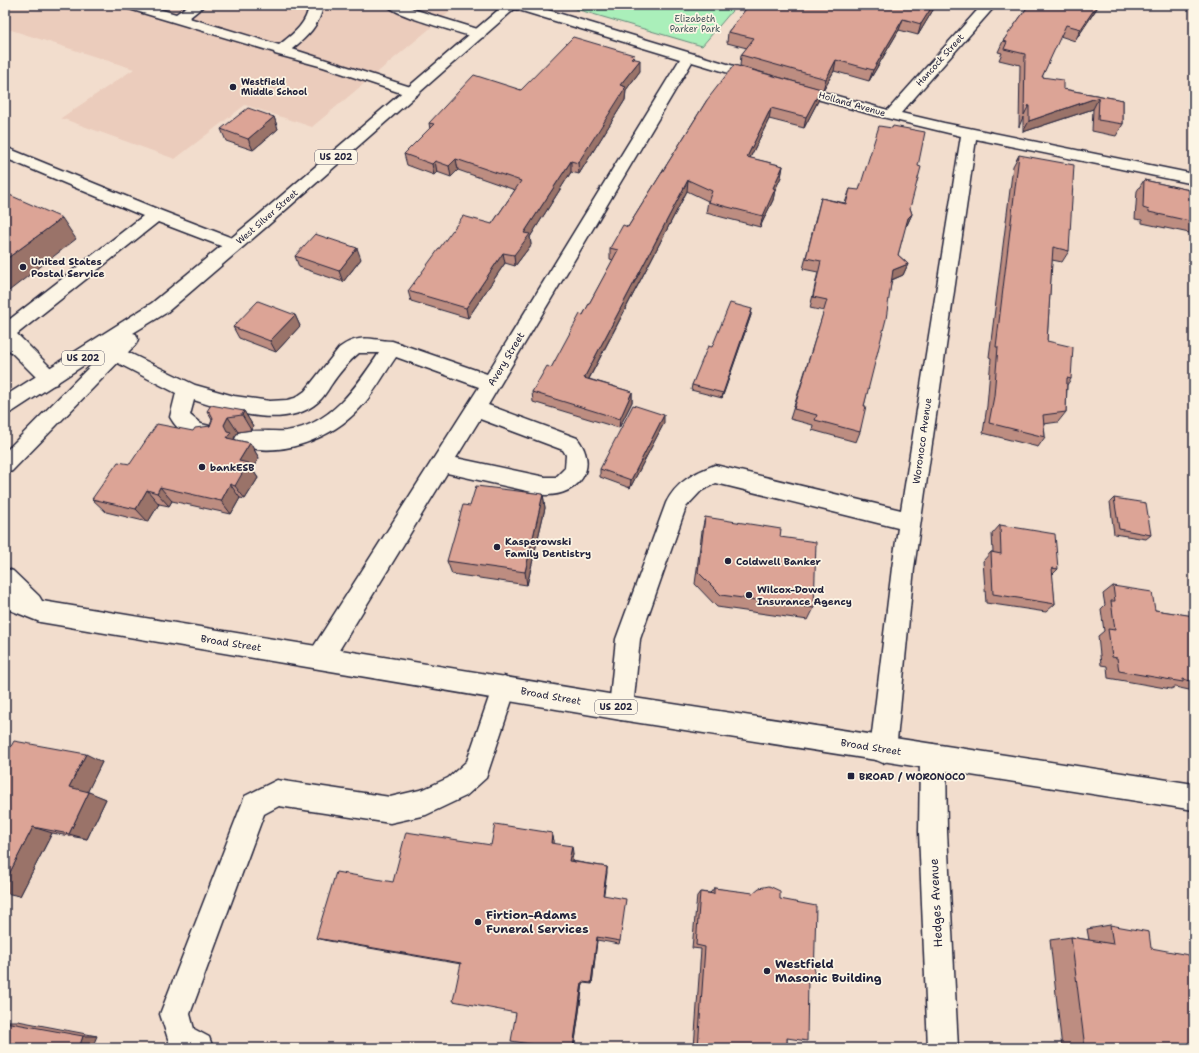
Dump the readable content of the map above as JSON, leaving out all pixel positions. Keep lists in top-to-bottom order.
{
  "streets": {
    "main road": [
      "Hancock Street",
      "Holland Avenue",
      "US 202",
      "West Silver Street",
      "Avery Street",
      "Woronoco Avenue",
      "Broad Street",
      "Hedges Avenue"
    ]
  },
  "crossings": [
    ["Hancock Street", "Holland Avenue"],
    ["Holland Avenue", "Avery Street"],
    ["Holland Avenue", "Woronoco Avenue"],
    ["Avery Street", "Broad Street"],
    ["Woronoco Avenue", "Broad Street"],
    ["Broad Street", "Hedges Avenue"]
  ],
  "parks": ["Elizabeth Parker Park"],
  "places": {
    "other": [
      "Westfield Middle School",
      "United States Postal Service",
      "bankESB",
      "Kasperowski Family Dentistry",
      "Coldwell Banker",
      "Wilcox-Dowd Insurance Agency",
      "Firtion-Adams Funeral Services",
      "Westfield Masonic Building"
    ],
    "transit": ["BROAD / WORONOCO"]
  }
}
